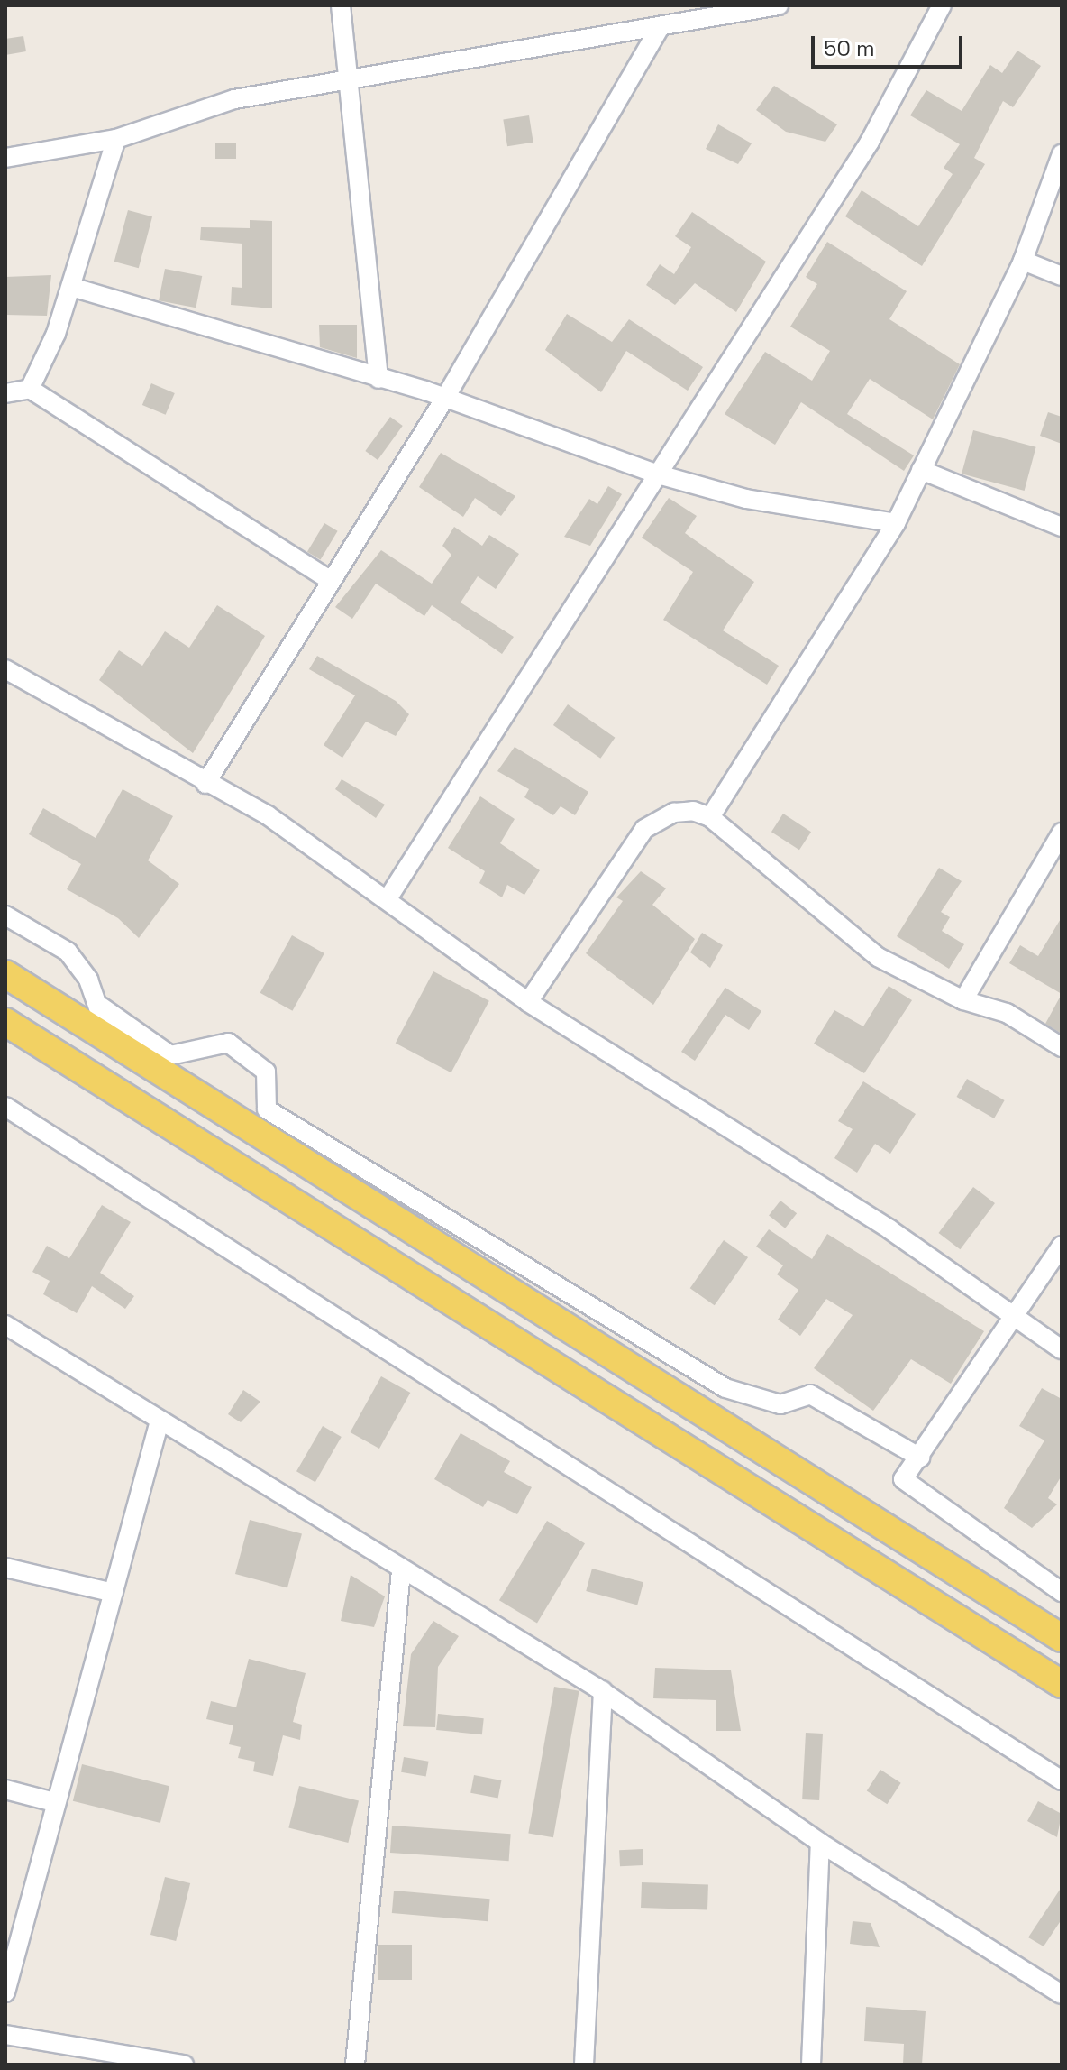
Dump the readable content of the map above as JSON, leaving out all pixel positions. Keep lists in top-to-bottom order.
{
  "scale_bar": "50 m"
}
